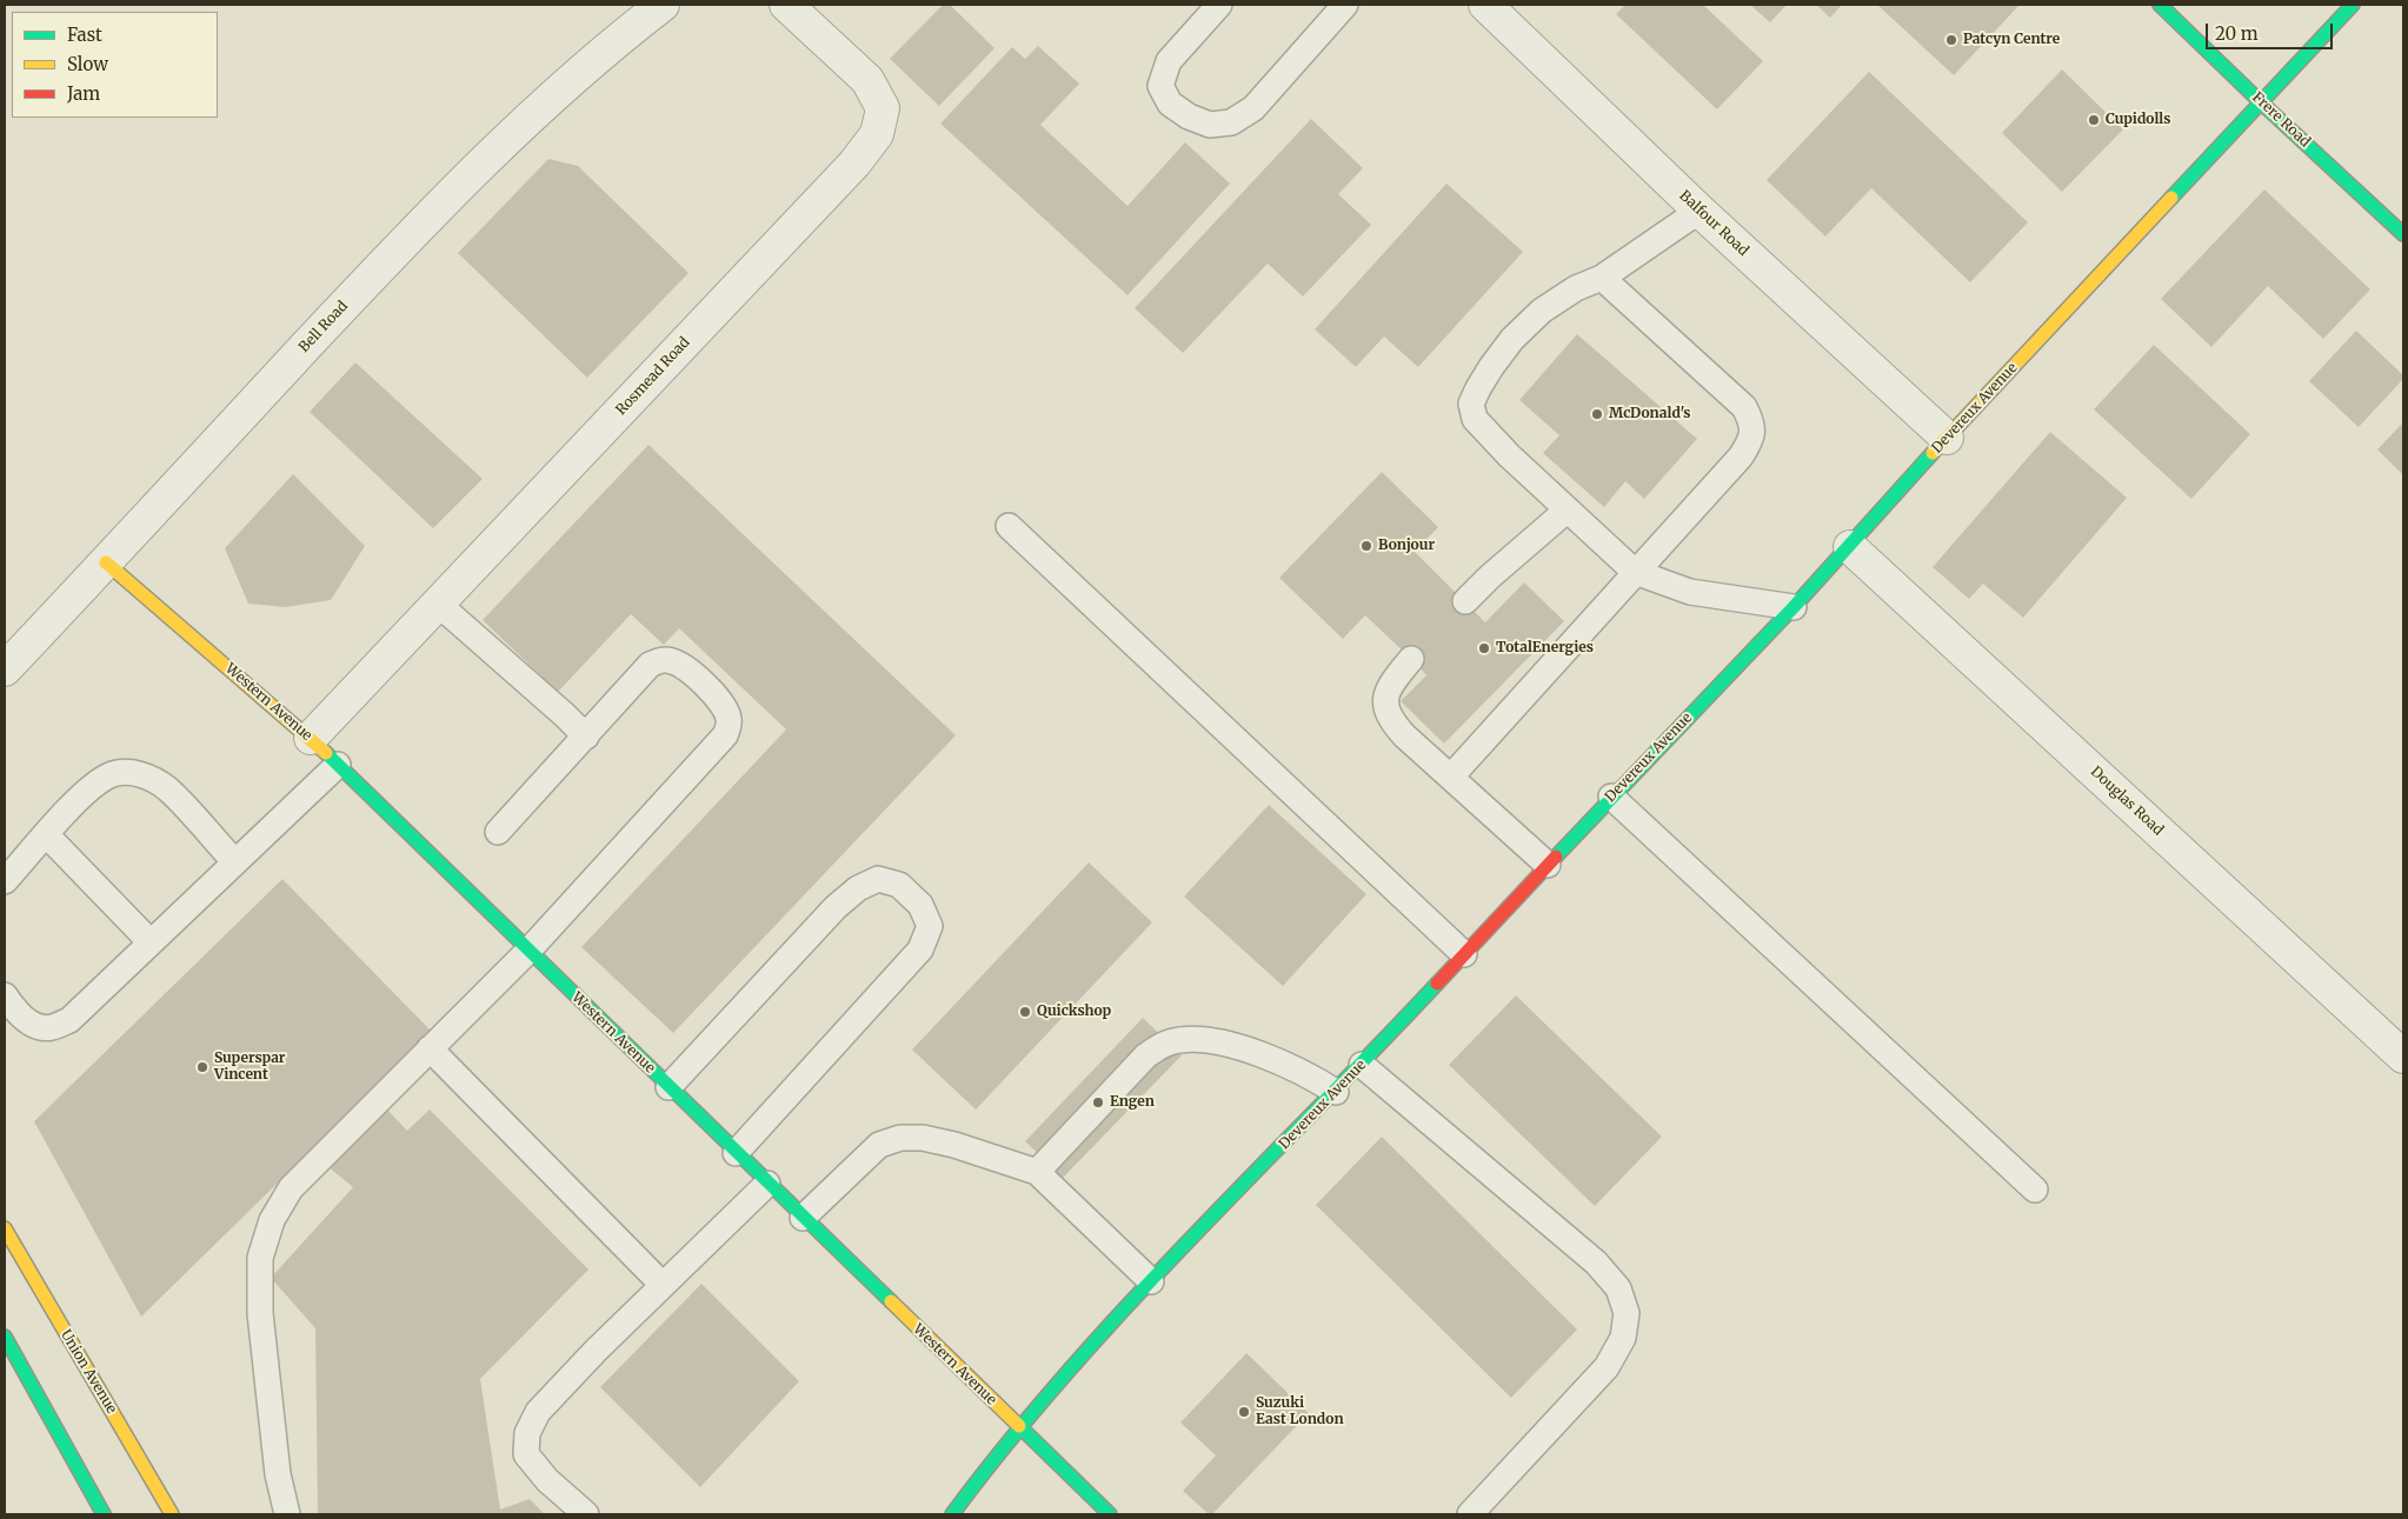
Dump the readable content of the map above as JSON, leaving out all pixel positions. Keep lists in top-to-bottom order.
{
  "streets": {
    "main road": [
      "Frere Road",
      "Devereux Avenue",
      "Western Avenue",
      "Union Avenue"
    ],
    "street": [
      "Balfour Road",
      "Bell Road",
      "Rosmead Road",
      "Douglas Road"
    ]
  },
  "crossings": [
    ["Frere Road", "Devereux Avenue"],
    ["Balfour Road", "Devereux Avenue"],
    ["Bell Road", "Western Avenue"],
    ["Rosmead Road", "Western Avenue"],
    ["Devereux Avenue", "Western Avenue"],
    ["Devereux Avenue", "Douglas Road"]
  ],
  "places": [
    "Patcyn Centre",
    "Cupidolls",
    "McDonald's",
    "Bonjour",
    "TotalEnergies",
    "Quickshop",
    "Superspar Vincent",
    "Engen",
    "Suzuki East London"
  ],
  "legend": ["Fast", "Slow", "Jam"],
  "scale_bar": "20 m"
}
